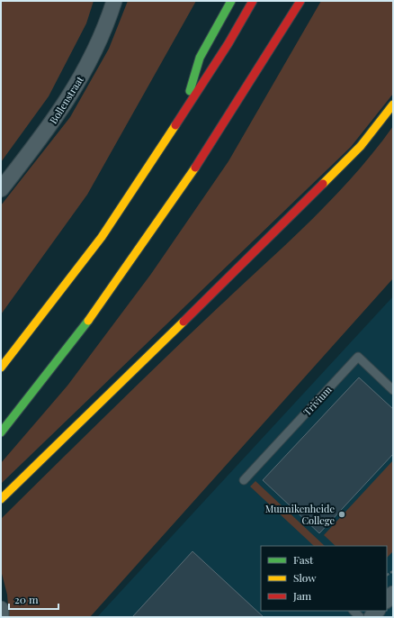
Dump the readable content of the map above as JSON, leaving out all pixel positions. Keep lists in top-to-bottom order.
{
  "streets": {
    "street": ["Bollenstraat"],
    "lane": ["Trivium"]
  },
  "places": ["Munnikenheide College"],
  "legend": ["Fast", "Slow", "Jam"],
  "scale_bar": "20 m"
}
